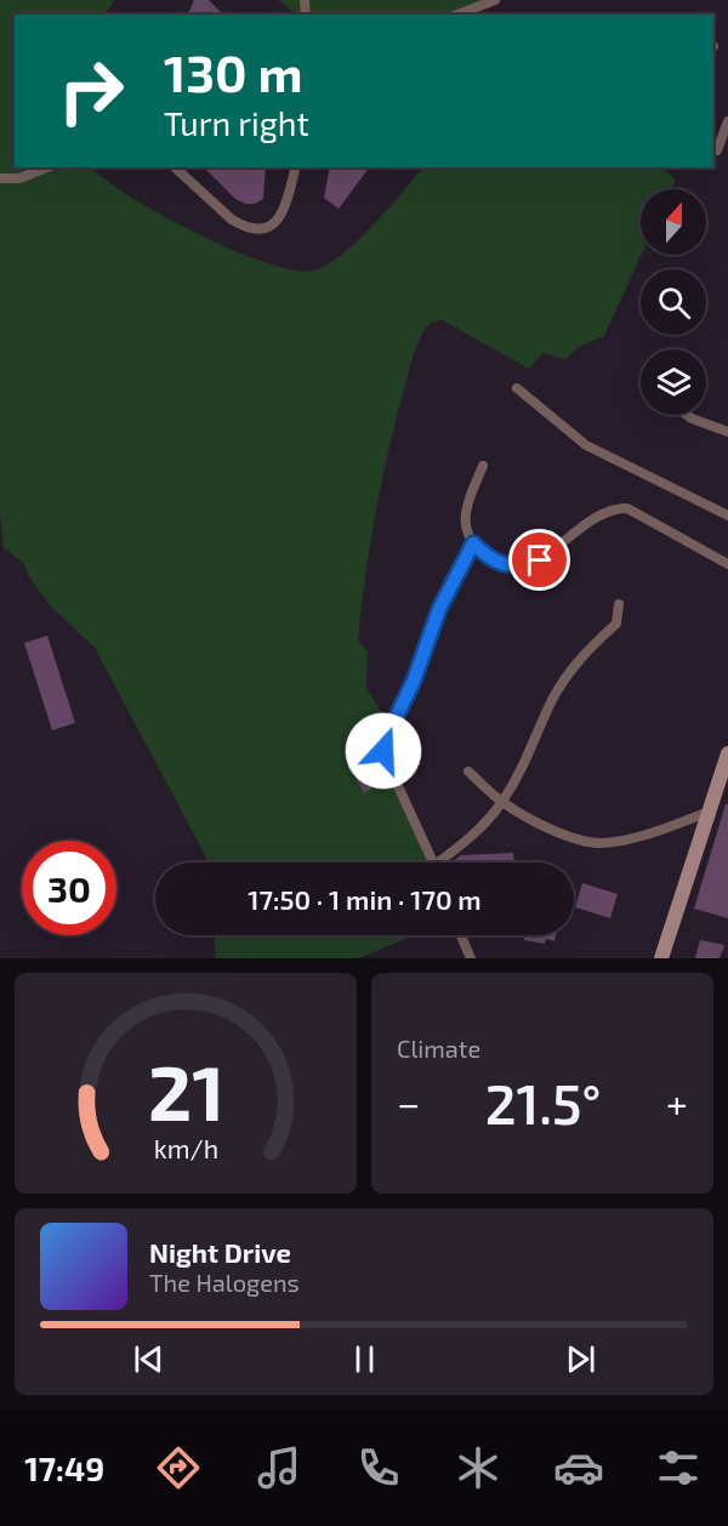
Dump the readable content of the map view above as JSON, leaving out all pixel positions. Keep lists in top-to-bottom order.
{
  "north": "top",
  "page": {
    "turn": ["130 m", "Turn right"],
    "limit": "30",
    "trip": "17:50 · 1 min · 170 m",
    "tile": "Climate",
    "heat": ["−", "21.5°", "+"],
    "song": ["Night Drive", "The Halogens"],
    "tabs": "17:49",
    "gauge": ["21", "km/h"]
  }
}
